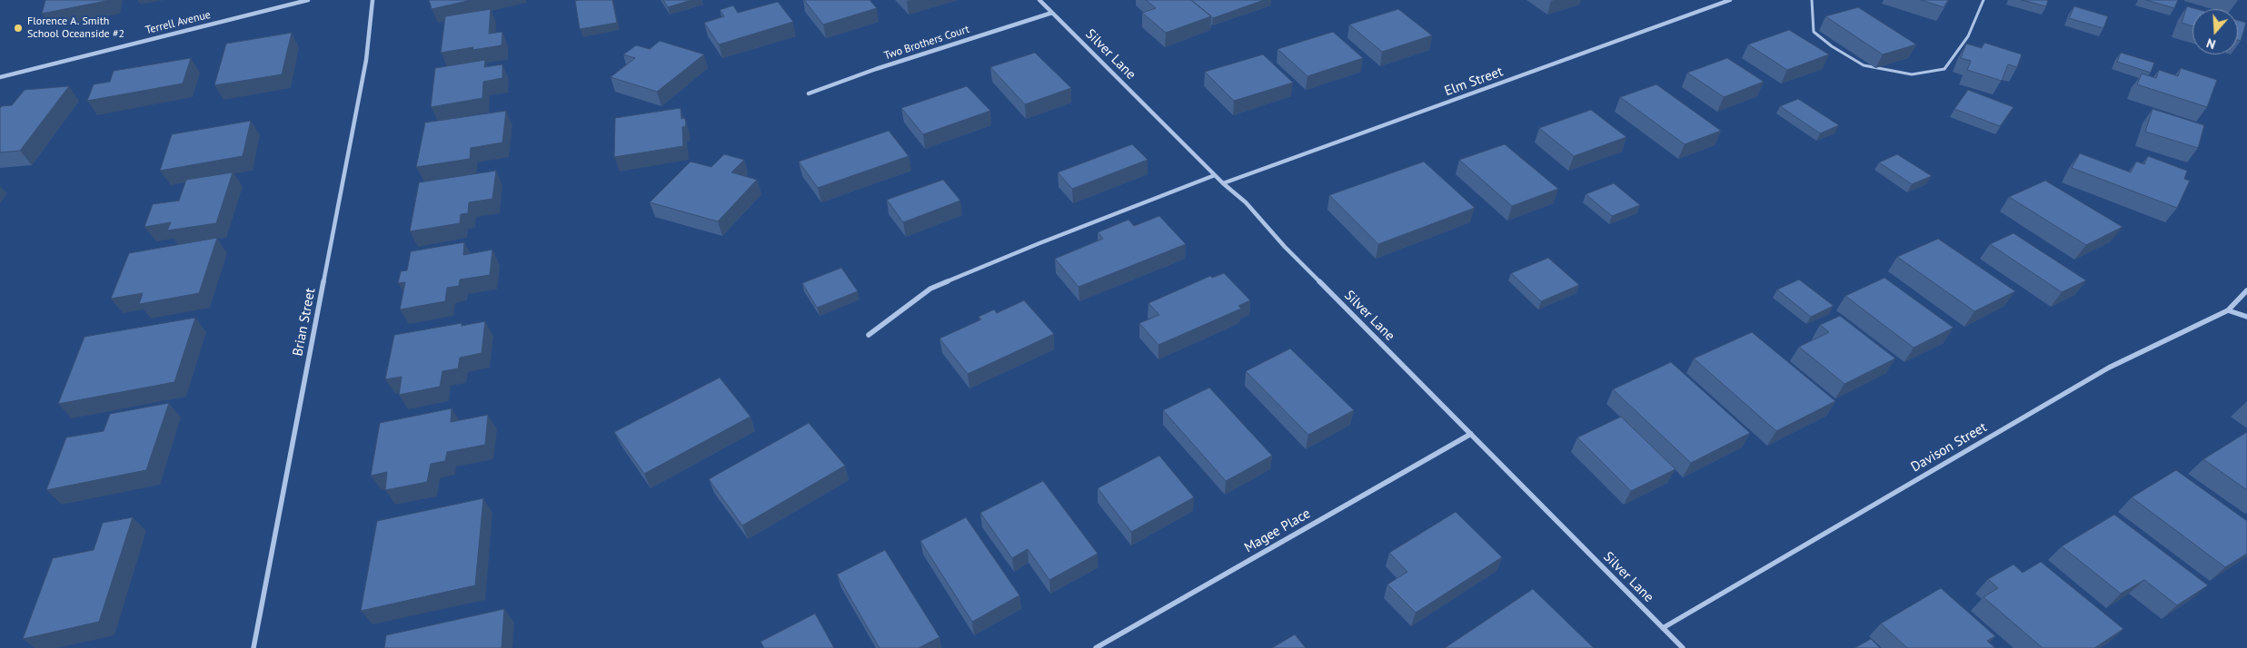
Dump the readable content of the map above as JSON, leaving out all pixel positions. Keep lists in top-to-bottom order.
{
  "streets": {
    "street": [
      "Terrell Avenue",
      "Two Brothers Court",
      "Silver Lane",
      "Elm Street",
      "Brian Street",
      "Davison Street",
      "Magee Place"
    ]
  },
  "crossings": [
    ["Two Brothers Court", "Silver Lane"],
    ["Silver Lane", "Elm Street"],
    ["Silver Lane", "Davison Street"],
    ["Silver Lane", "Magee Place"]
  ],
  "places": ["Florence A. Smith School Oceanside #2"],
  "north": "bottom"
}
